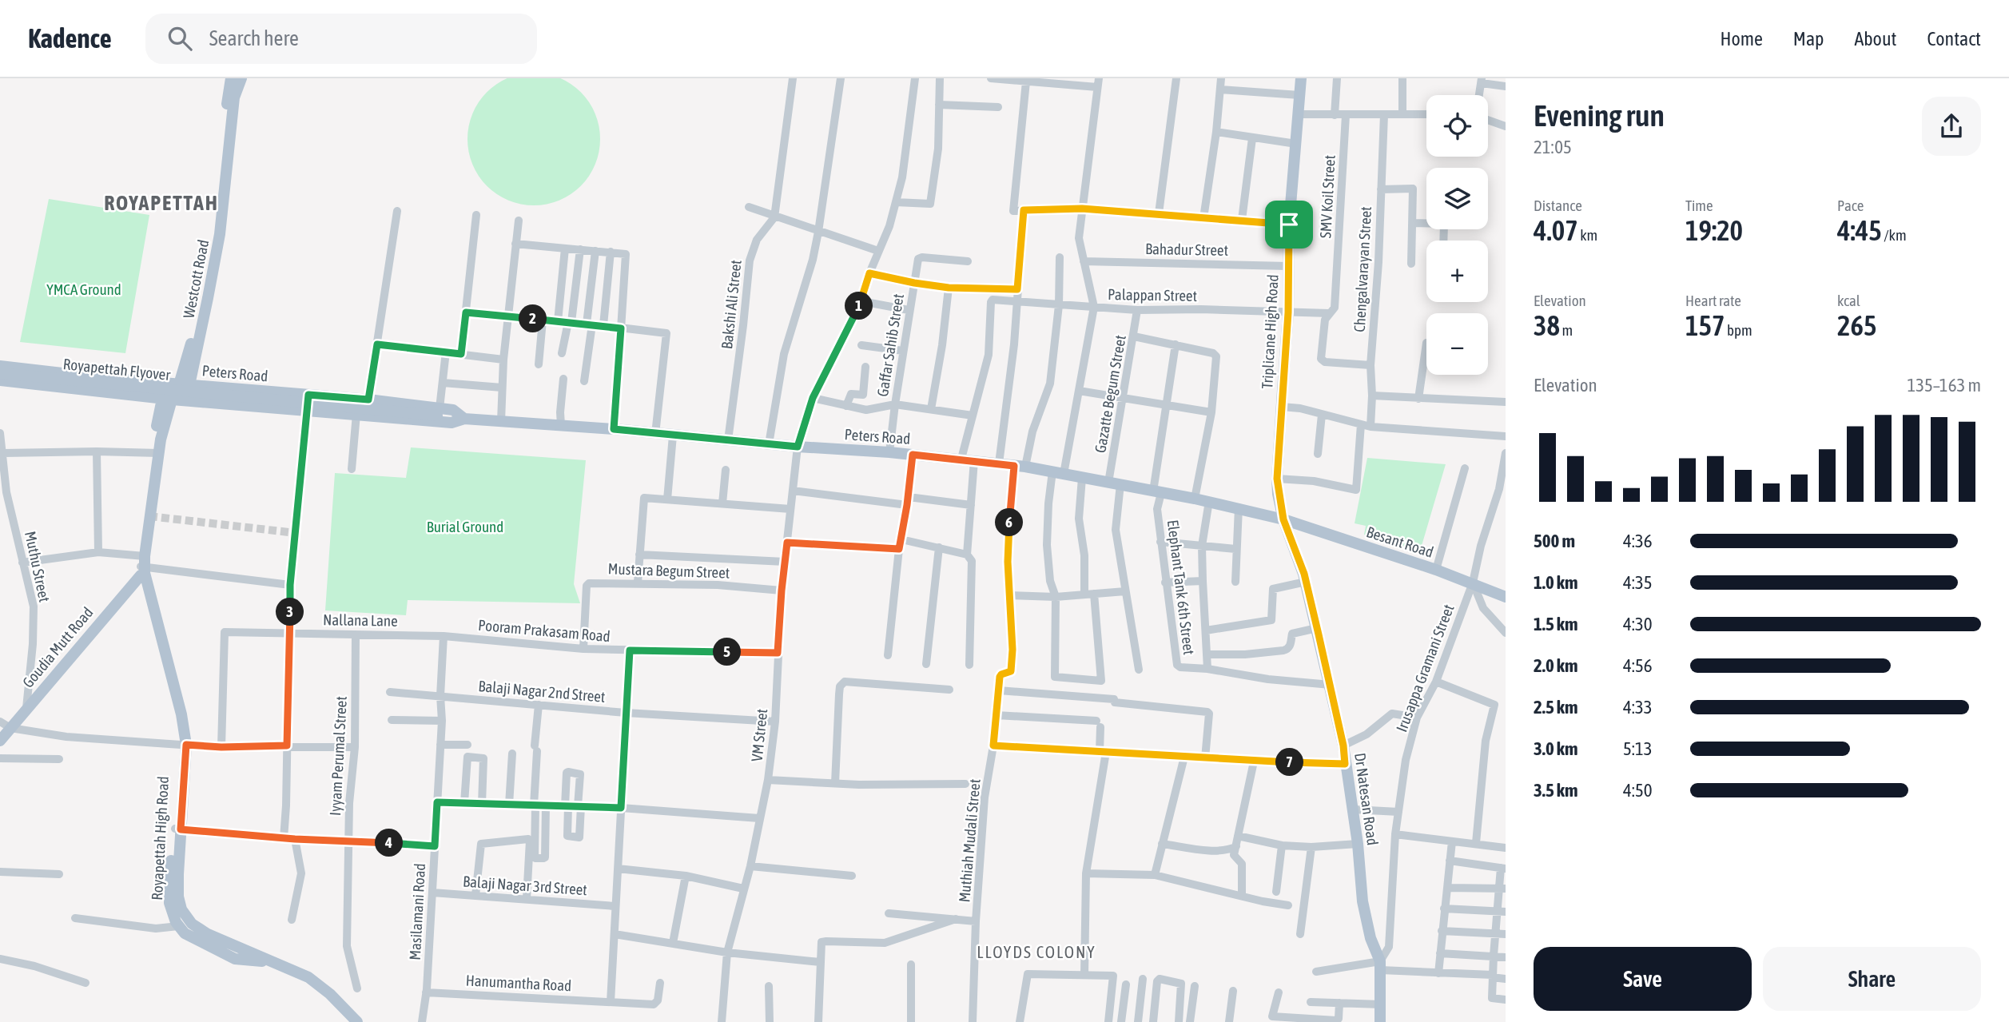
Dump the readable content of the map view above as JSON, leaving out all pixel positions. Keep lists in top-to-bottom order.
{
  "streets": {
    "main road": [
      "Westcott Road",
      "Triplicane High Road",
      "Royapettah Flyover",
      "Peters Road",
      "Besant Road",
      "Goudia Mutt Road",
      "Dr Natesan Road",
      "Royapettah High Road"
    ],
    "street": [
      "SMV Koil Street",
      "Bahadur Street",
      "Chengalvarayan Street",
      "Palappan Street",
      "Bakshi Ali Street",
      "Gaffar Sahib Street",
      "Gazatte Begum Street",
      "Muthu Street",
      "Mustara Begum Street",
      "Elephant Tank 6th Street",
      "Nallana Lane",
      "Pooram Prakasam Road",
      "Irusappa Gramani Street",
      "Balaji Nagar 2nd Street",
      "VM Street",
      "Iyyam Perumal Street",
      "Muthiah Mudali Street",
      "Balaji Nagar 3rd Street",
      "Masilamani Road",
      "Hanumantha Road"
    ]
  },
  "crossings": [
    ["SMV Koil Street", "Chengalvarayan Street"],
    ["SMV Koil Street", "Palappan Street"],
    ["Bahadur Street", "Triplicane High Road"],
    ["Westcott Road", "Peters Road"],
    ["Palappan Street", "Triplicane High Road"],
    ["Palappan Street", "Gazatte Begum Street"],
    ["Bakshi Ali Street", "Peters Road"],
    ["Triplicane High Road", "Peters Road"],
    ["Triplicane High Road", "Besant Road"],
    ["Triplicane High Road", "Dr Natesan Road"],
    ["Gaffar Sahib Street", "Peters Road"],
    ["Royapettah Flyover", "Peters Road"],
    ["Peters Road", "Gazatte Begum Street"],
    ["Peters Road", "Besant Road"],
    ["Peters Road", "Elephant Tank 6th Street"],
    ["Peters Road", "VM Street"],
    ["Peters Road", "Dr Natesan Road"],
    ["Peters Road", "Royapettah High Road"],
    ["Besant Road", "Irusappa Gramani Street"],
    ["Besant Road", "Dr Natesan Road"],
    ["Muthu Street", "Goudia Mutt Road"],
    ["Mustara Begum Street", "Pooram Prakasam Road"],
    ["Mustara Begum Street", "VM Street"],
    ["Elephant Tank 6th Street", "Dr Natesan Road"],
    ["Nallana Lane", "Pooram Prakasam Road"],
    ["Nallana Lane", "Iyyam Perumal Street"],
    ["Nallana Lane", "Masilamani Road"],
    ["Pooram Prakasam Road", "VM Street"],
    ["Pooram Prakasam Road", "Masilamani Road"],
    ["Goudia Mutt Road", "Royapettah High Road"],
    ["Irusappa Gramani Street", "Dr Natesan Road"],
    ["Balaji Nagar 2nd Street", "VM Street"],
    ["Balaji Nagar 2nd Street", "Masilamani Road"],
    ["Balaji Nagar 3rd Street", "Masilamani Road"],
    ["Masilamani Road", "Hanumantha Road"]
  ],
  "districts": ["ROYAPETTAH", "LLOYDS COLONY"],
  "parks": ["YMCA Ground", "Burial Ground"],
  "page": {
    "header": "Kadence",
    "search": "Search here",
    "nav": [
      "Home",
      "Map",
      "About",
      "Contact"
    ],
    "heading": ["Evening run", "21:05"],
    "map_buttons": ["+", "−"],
    "stats": [
      ["Distance", "4.07 km"],
      ["Time", "19:20"],
      ["Pace", "4:45 /km"],
      ["Elevation", "38 m"],
      ["Heart rate", "157 bpm"],
      ["kcal", "265"]
    ],
    "pins": [
      "1",
      "2",
      "6",
      "3",
      "5",
      "7",
      "4"
    ],
    "chart": ["Elevation", "135–163 m"],
    "list": [
      {
        "name": "500 m",
        "note": "4:36"
      },
      {
        "name": "1.0 km",
        "note": "4:35"
      },
      {
        "name": "1.5 km",
        "note": "4:30"
      },
      {
        "name": "2.0 km",
        "note": "4:56"
      },
      {
        "name": "2.5 km",
        "note": "4:33"
      },
      {
        "name": "3.0 km",
        "note": "5:13"
      },
      {
        "name": "3.5 km",
        "note": "4:50"
      }
    ],
    "buttons": ["Save", "Share"]
  }
}
